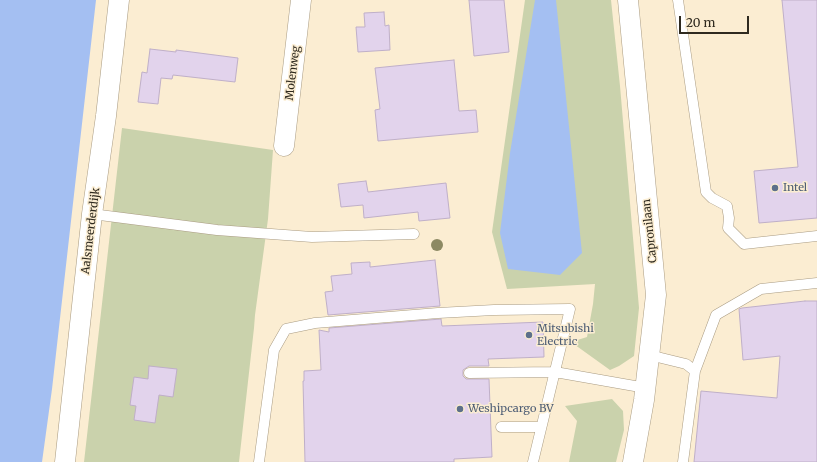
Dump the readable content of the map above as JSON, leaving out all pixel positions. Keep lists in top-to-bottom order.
{
  "streets": {
    "street": ["Molenweg", "Aalsmeerderdijk", "Capronilaan"]
  },
  "places": ["Intel", "Mitsubishi Electric", "Weshipcargo BV"],
  "scale_bar": "20 m"
}
